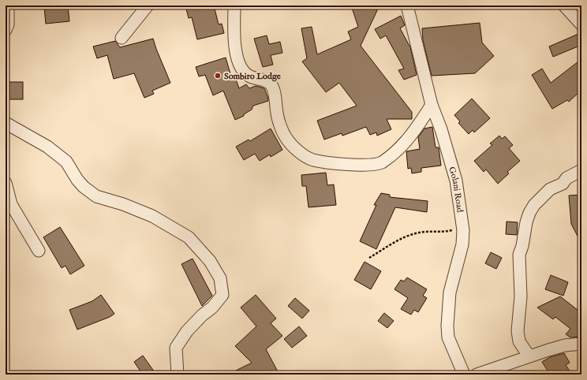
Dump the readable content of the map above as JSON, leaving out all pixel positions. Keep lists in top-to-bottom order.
{
  "streets": {
    "street": ["Golani Road"]
  },
  "places": ["Sombiro Lodge"]
}
